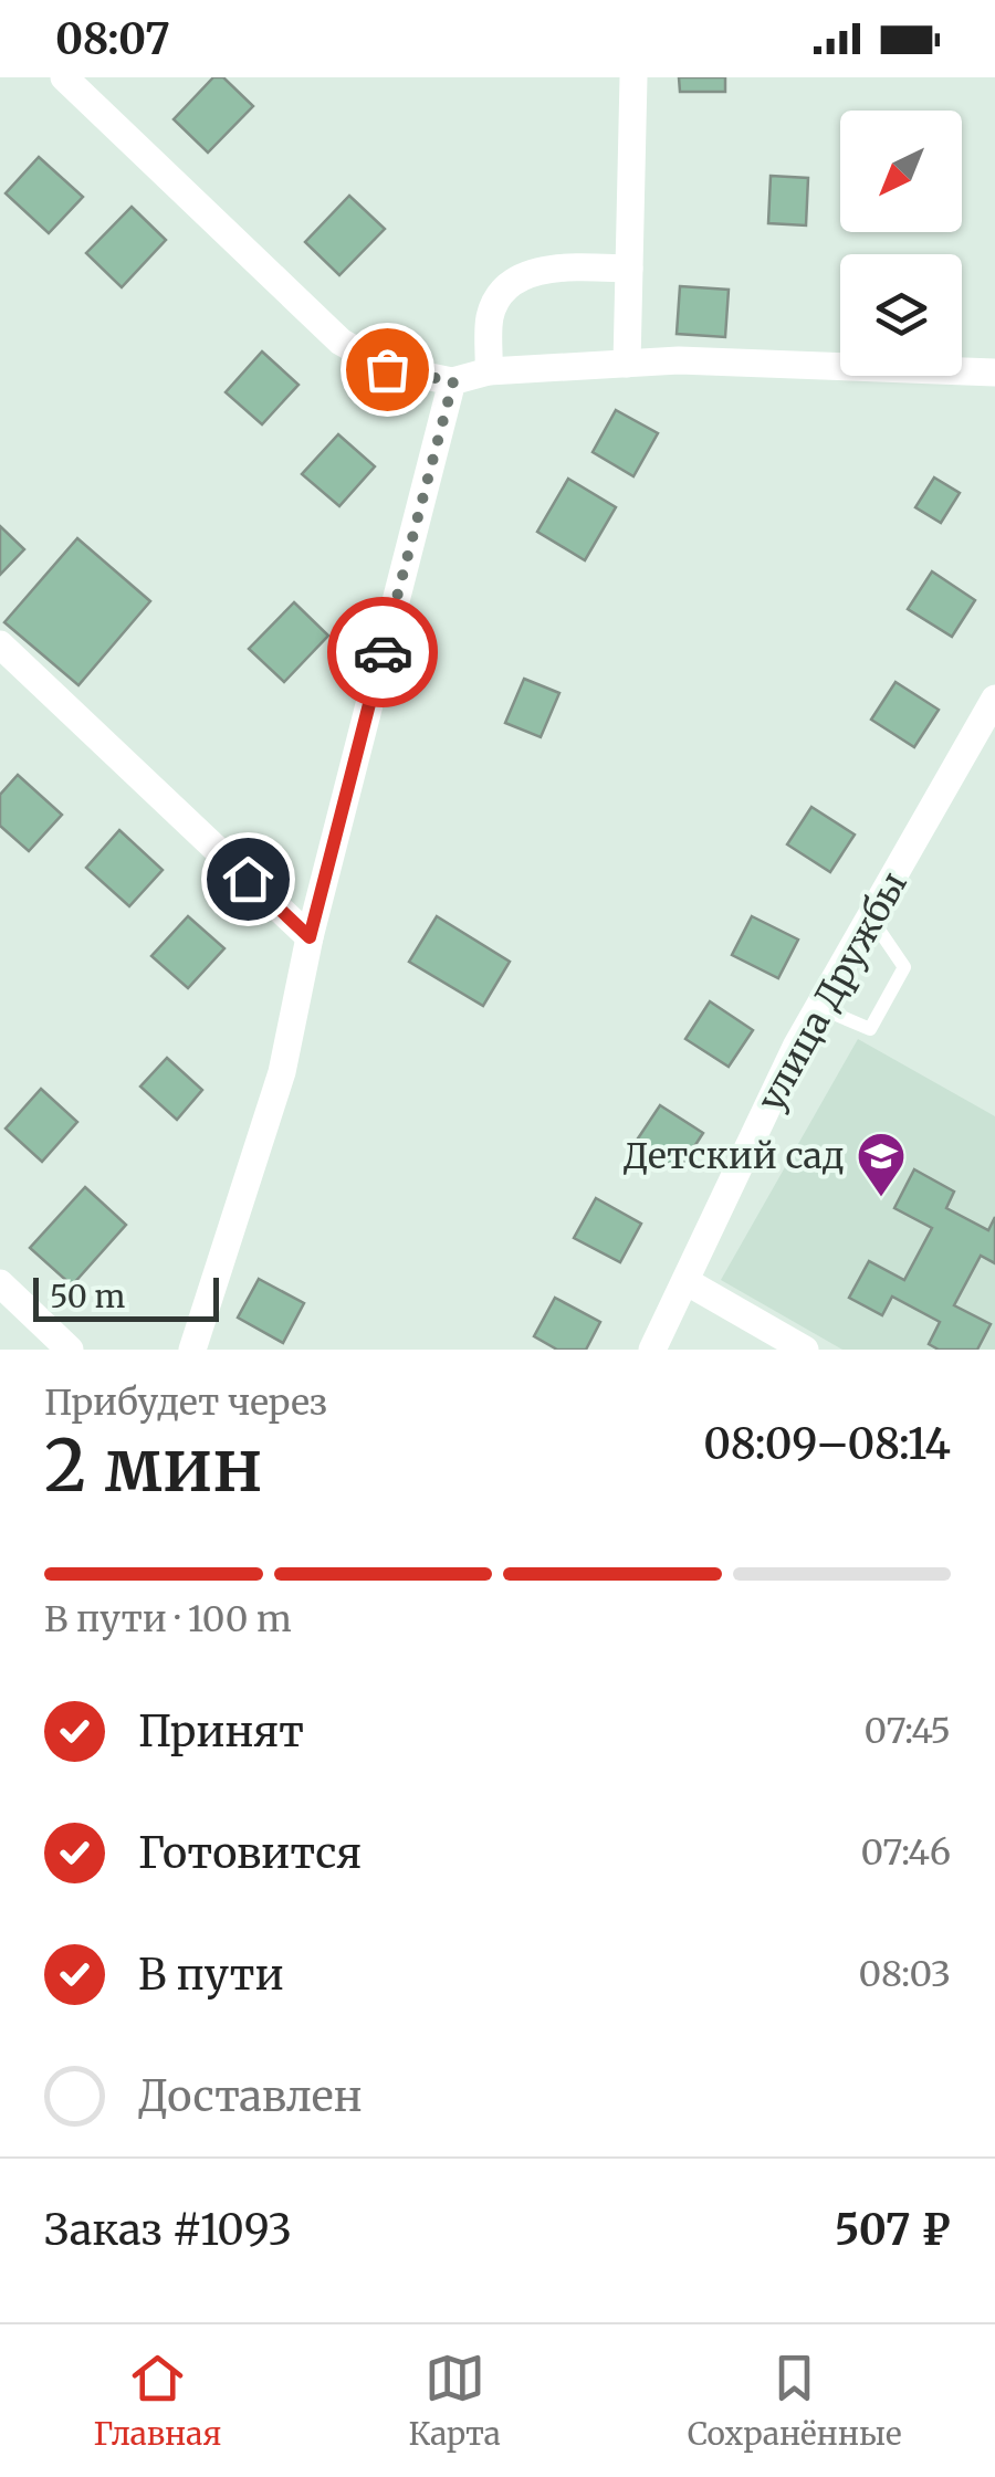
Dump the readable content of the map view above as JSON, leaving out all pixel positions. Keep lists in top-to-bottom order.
{
  "streets": {
    "street": ["улица Дружбы"]
  },
  "places": {
    "school or university": ["Детский сад"]
  },
  "scale_bar": "50 m",
  "north": "bottom left",
  "page": {
    "status": "08:07",
    "scale": "50 m",
    "heading": ["2 мин", "Прибудет через", "08:09–08:14"],
    "panel": ["Заказ #1093", "507 ₽"],
    "bar": "В пути · 100 m",
    "list": [
      ["Принят", "07:45"],
      ["Готовится", "07:46"],
      ["В пути", "08:03"],
      "Доставлен"
    ],
    "tabs": ["Главная", "Карта", "Сохранённые"]
  }
}
